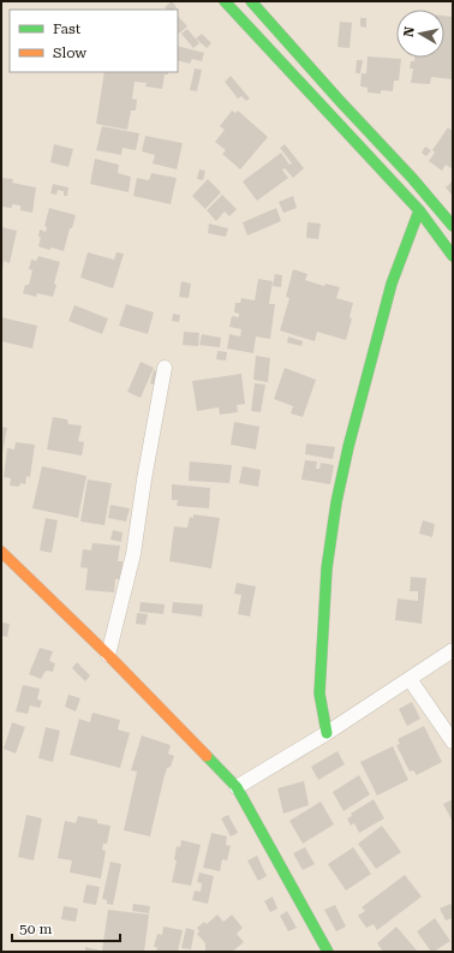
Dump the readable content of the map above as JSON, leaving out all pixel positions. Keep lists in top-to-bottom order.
{
  "legend": ["Fast", "Slow"],
  "scale_bar": "50 m",
  "north": "left"
}
